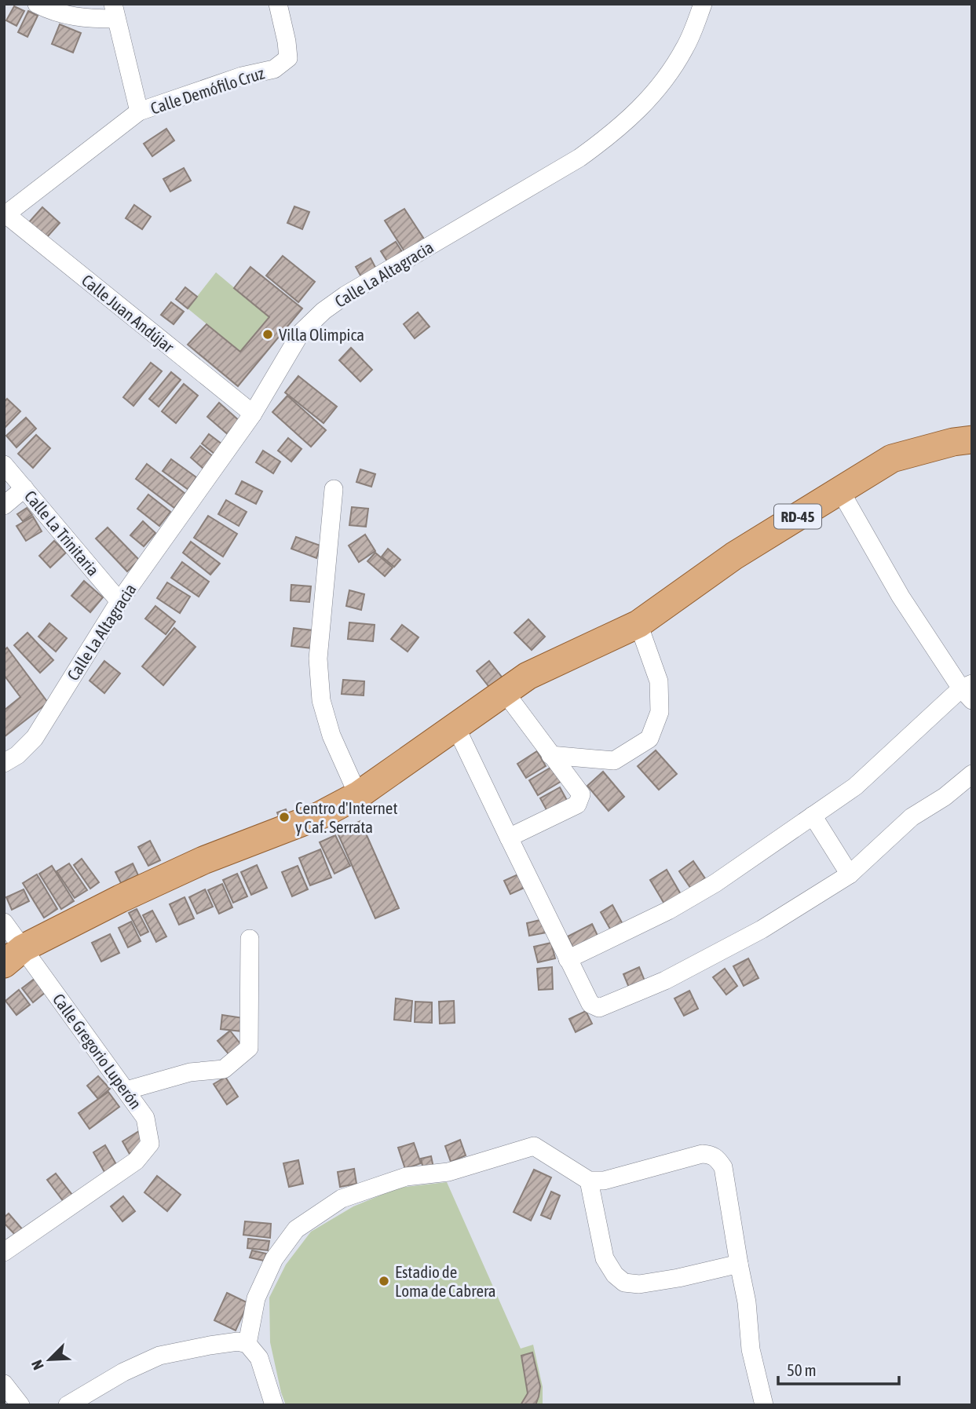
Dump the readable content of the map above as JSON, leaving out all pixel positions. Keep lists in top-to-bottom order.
{
  "streets": {
    "main road": ["RD-45"],
    "street": [
      "Calle Demófilo Cruz",
      "Calle La Altagracia",
      "Calle Juan Andújar",
      "Calle La Trinitaria",
      "Calle Gregorio Luperón"
    ]
  },
  "crossings": [
    ["Calle Demófilo Cruz", "Calle Juan Andújar"],
    ["Calle La Altagracia", "Calle Juan Andújar"],
    ["Calle La Altagracia", "Calle La Trinitaria"],
    ["RD-45", "Calle Gregorio Luperón"]
  ],
  "places": ["Villa Olimpica", "Centro d'Internet y Caf. Serrata", "Estadio de Loma de Cabrera"],
  "scale_bar": "50 m",
  "north": "bottom left"
}
